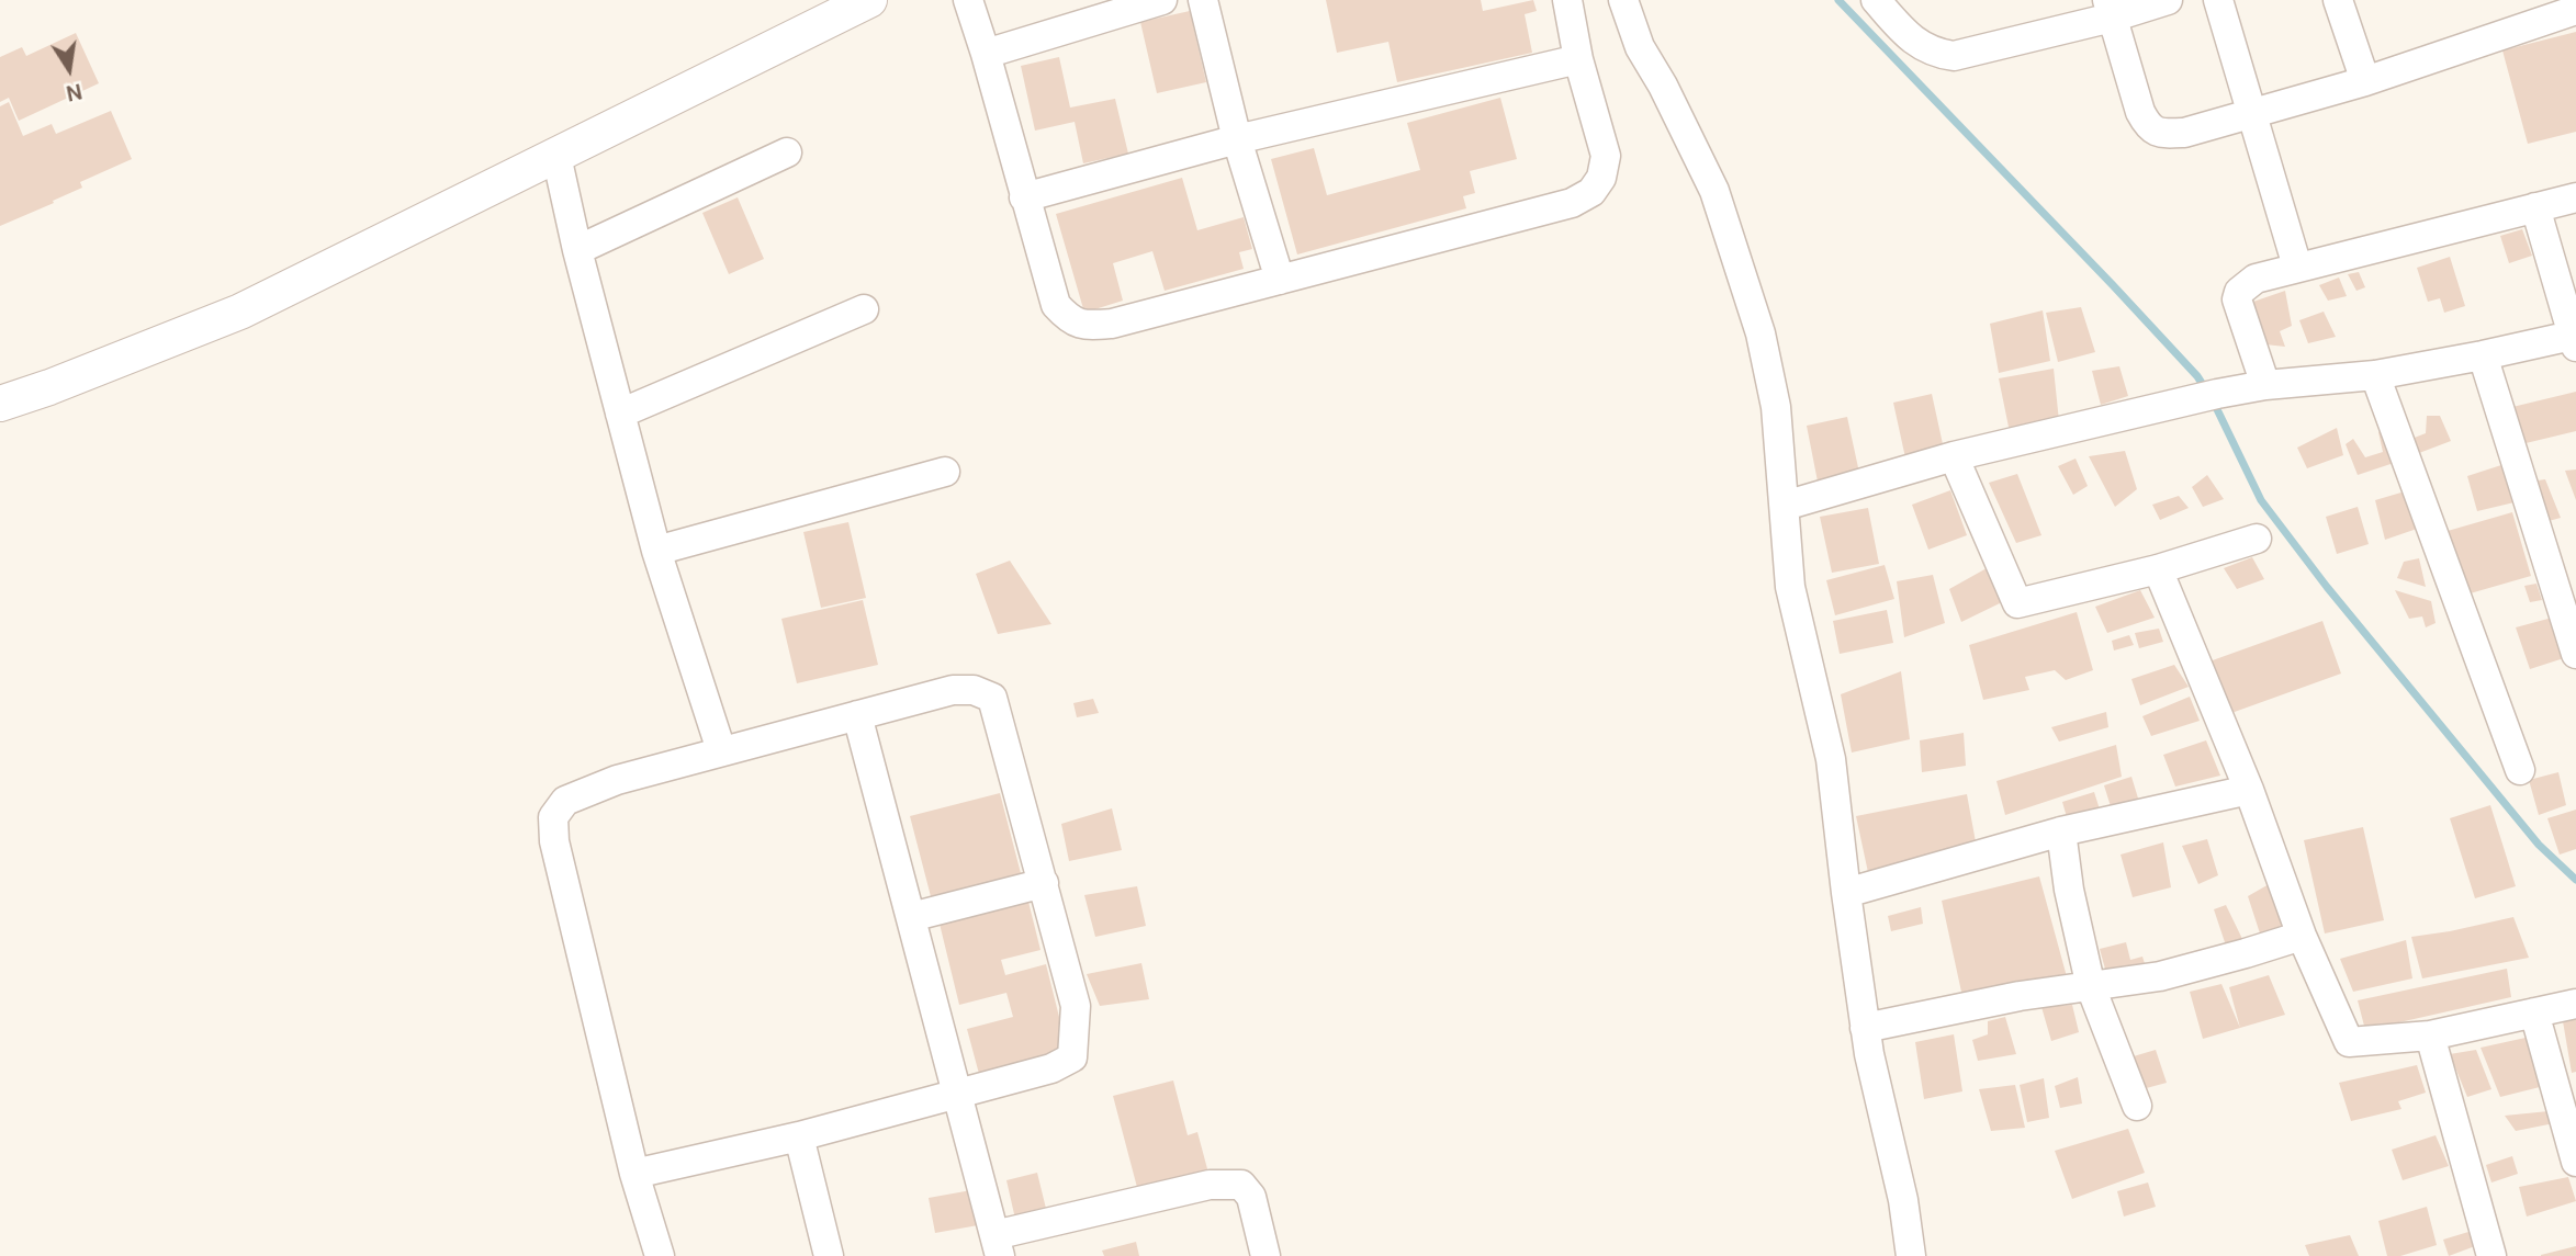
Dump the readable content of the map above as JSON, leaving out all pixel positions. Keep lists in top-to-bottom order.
{
  "north": "bottom"
}
